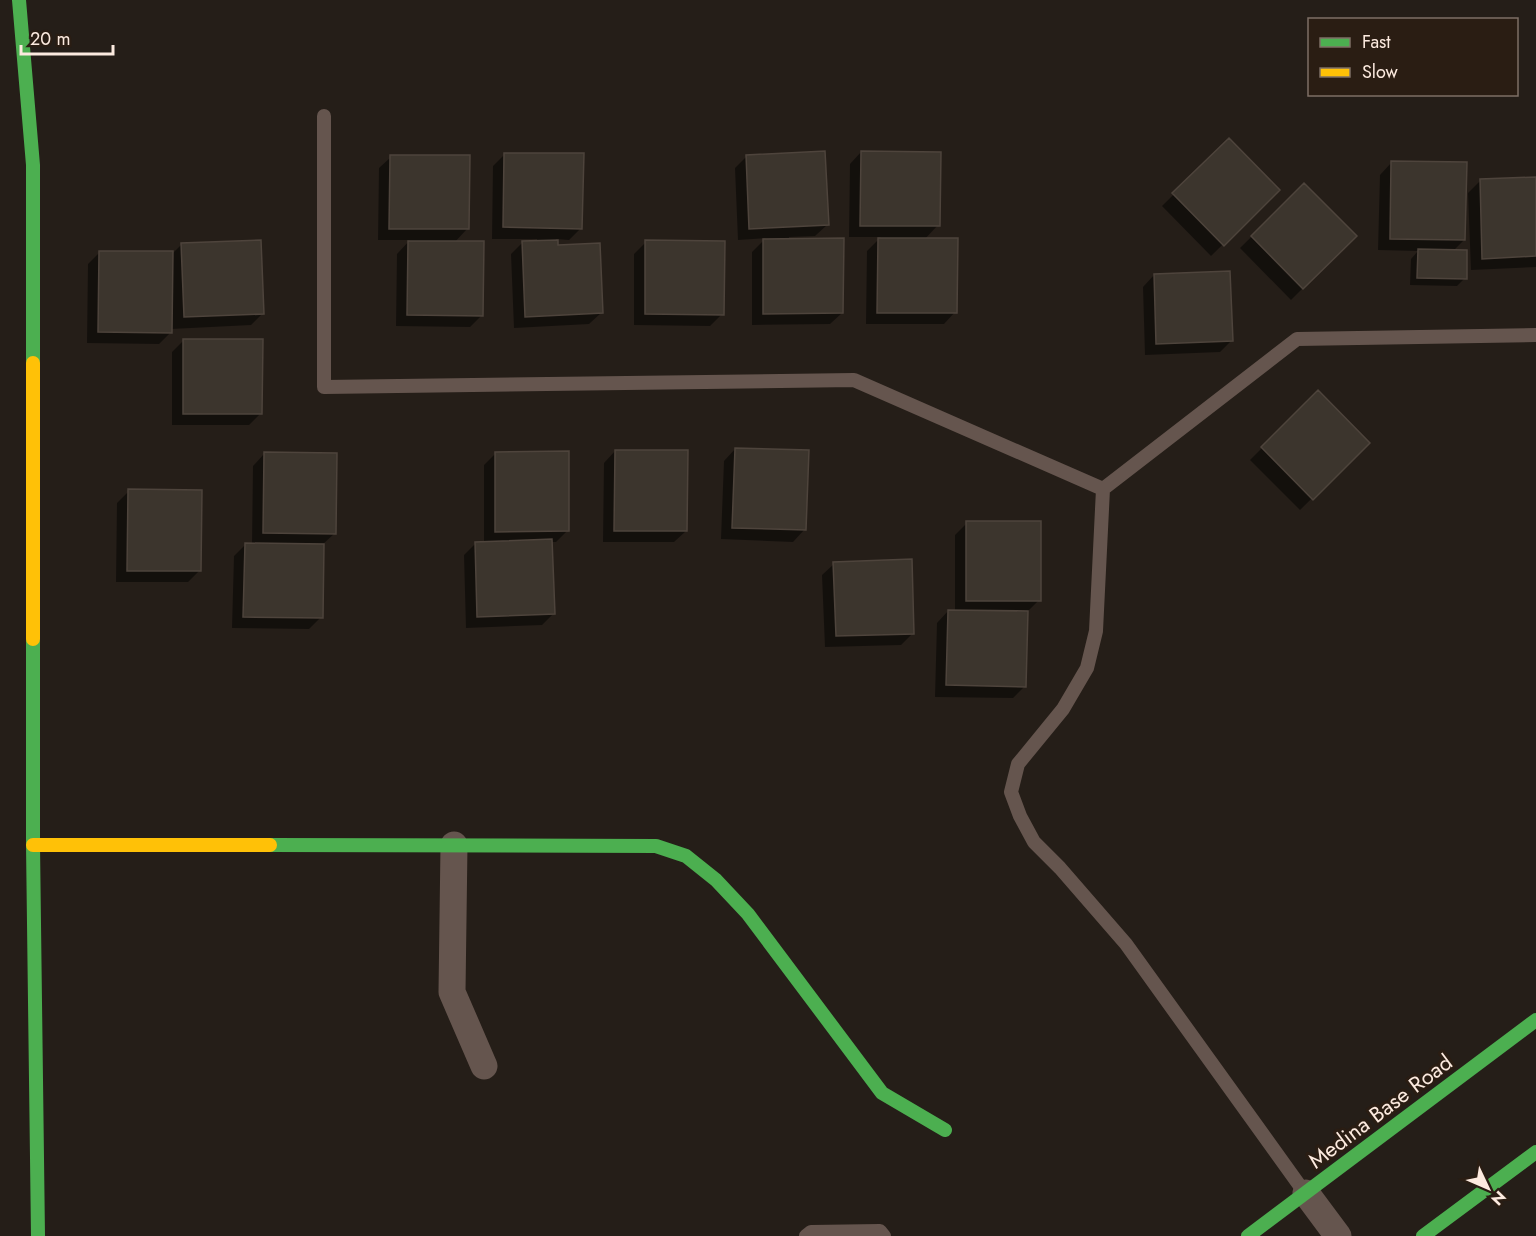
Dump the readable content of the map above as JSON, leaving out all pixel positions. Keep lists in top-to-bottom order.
{
  "streets": {
    "street": ["Medina Base Road"]
  },
  "legend": ["Fast", "Slow"],
  "scale_bar": "20 m",
  "north": "bottom right"
}
